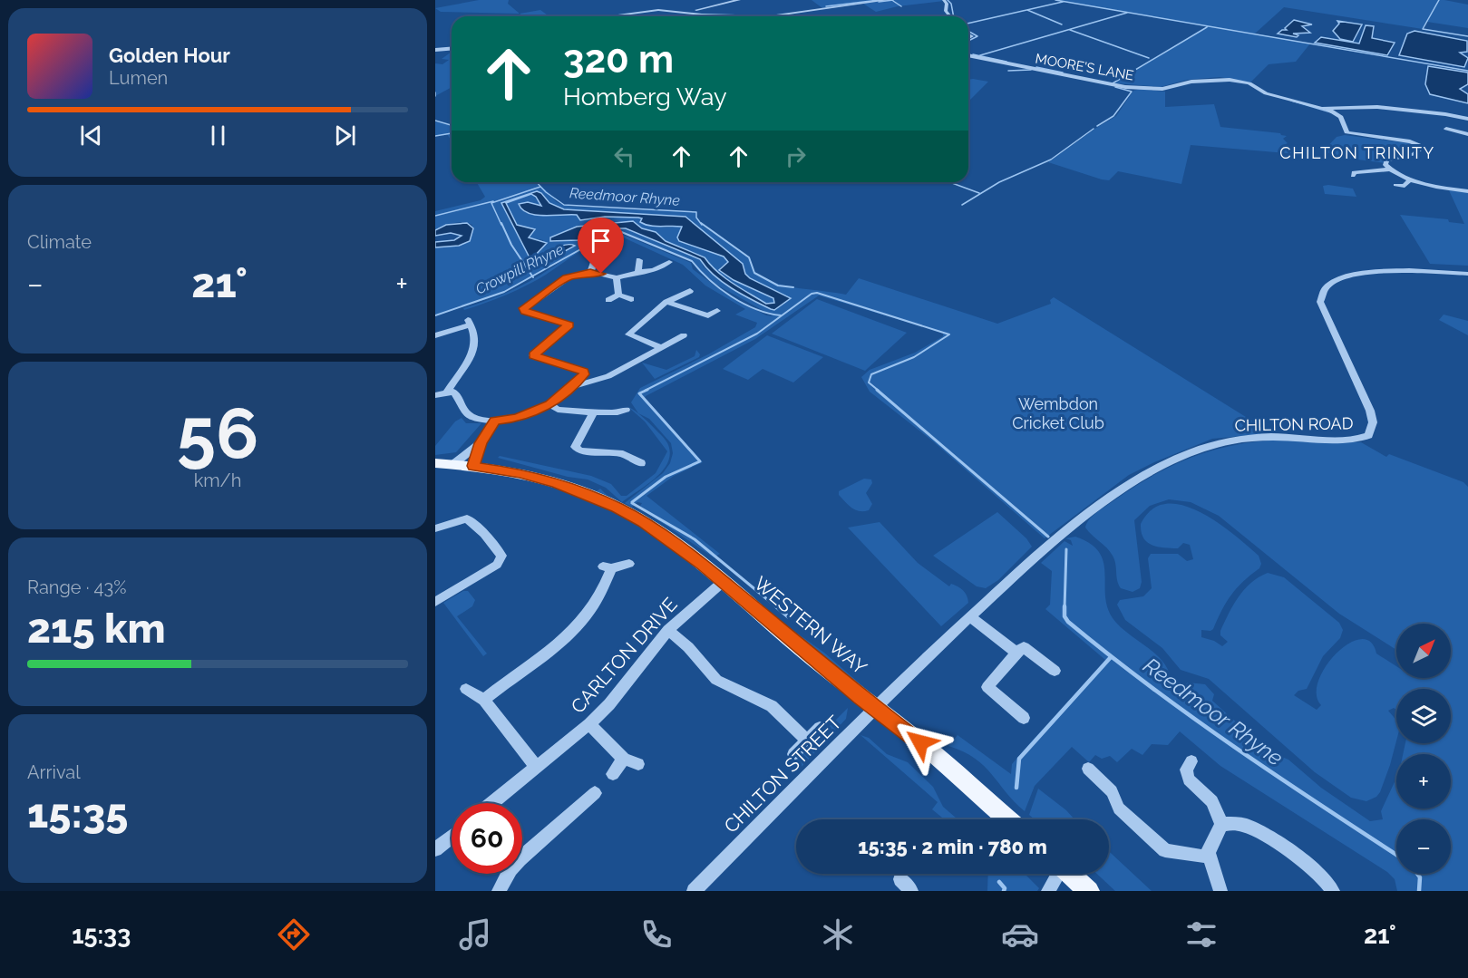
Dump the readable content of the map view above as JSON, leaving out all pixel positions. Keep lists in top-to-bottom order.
{
  "streets": {
    "main road": ["WESTERN WAY"],
    "street": [
      "MOORE'S LANE",
      "CHILTON ROAD",
      "CARLTON DRIVE",
      "CHILTON STREET"
    ]
  },
  "crossings": [
    ["CHILTON ROAD", "CHILTON STREET"],
    ["WESTERN WAY", "CARLTON DRIVE"],
    ["WESTERN WAY", "CHILTON STREET"]
  ],
  "districts": ["CHILTON TRINITY"],
  "water": ["Reedmoor Rhyne", "Crowpill Rhyne"],
  "parks": ["Wembdon Cricket Club"],
  "north": "top right",
  "page": {
    "turn": ["320 m", "Homberg Way"],
    "song": ["Golden Hour", "Lumen"],
    "tile": [
      "Climate",
      ["56", "km/h"],
      ["Range · 43%", "215 km"],
      ["Arrival", "15:35"]
    ],
    "heat": ["−", "21°", "+"],
    "map_buttons": ["+", "−"],
    "limit": "60",
    "trip": "15:35 · 2 min · 780 m",
    "tabs": ["15:33", "21°"]
  }
}
